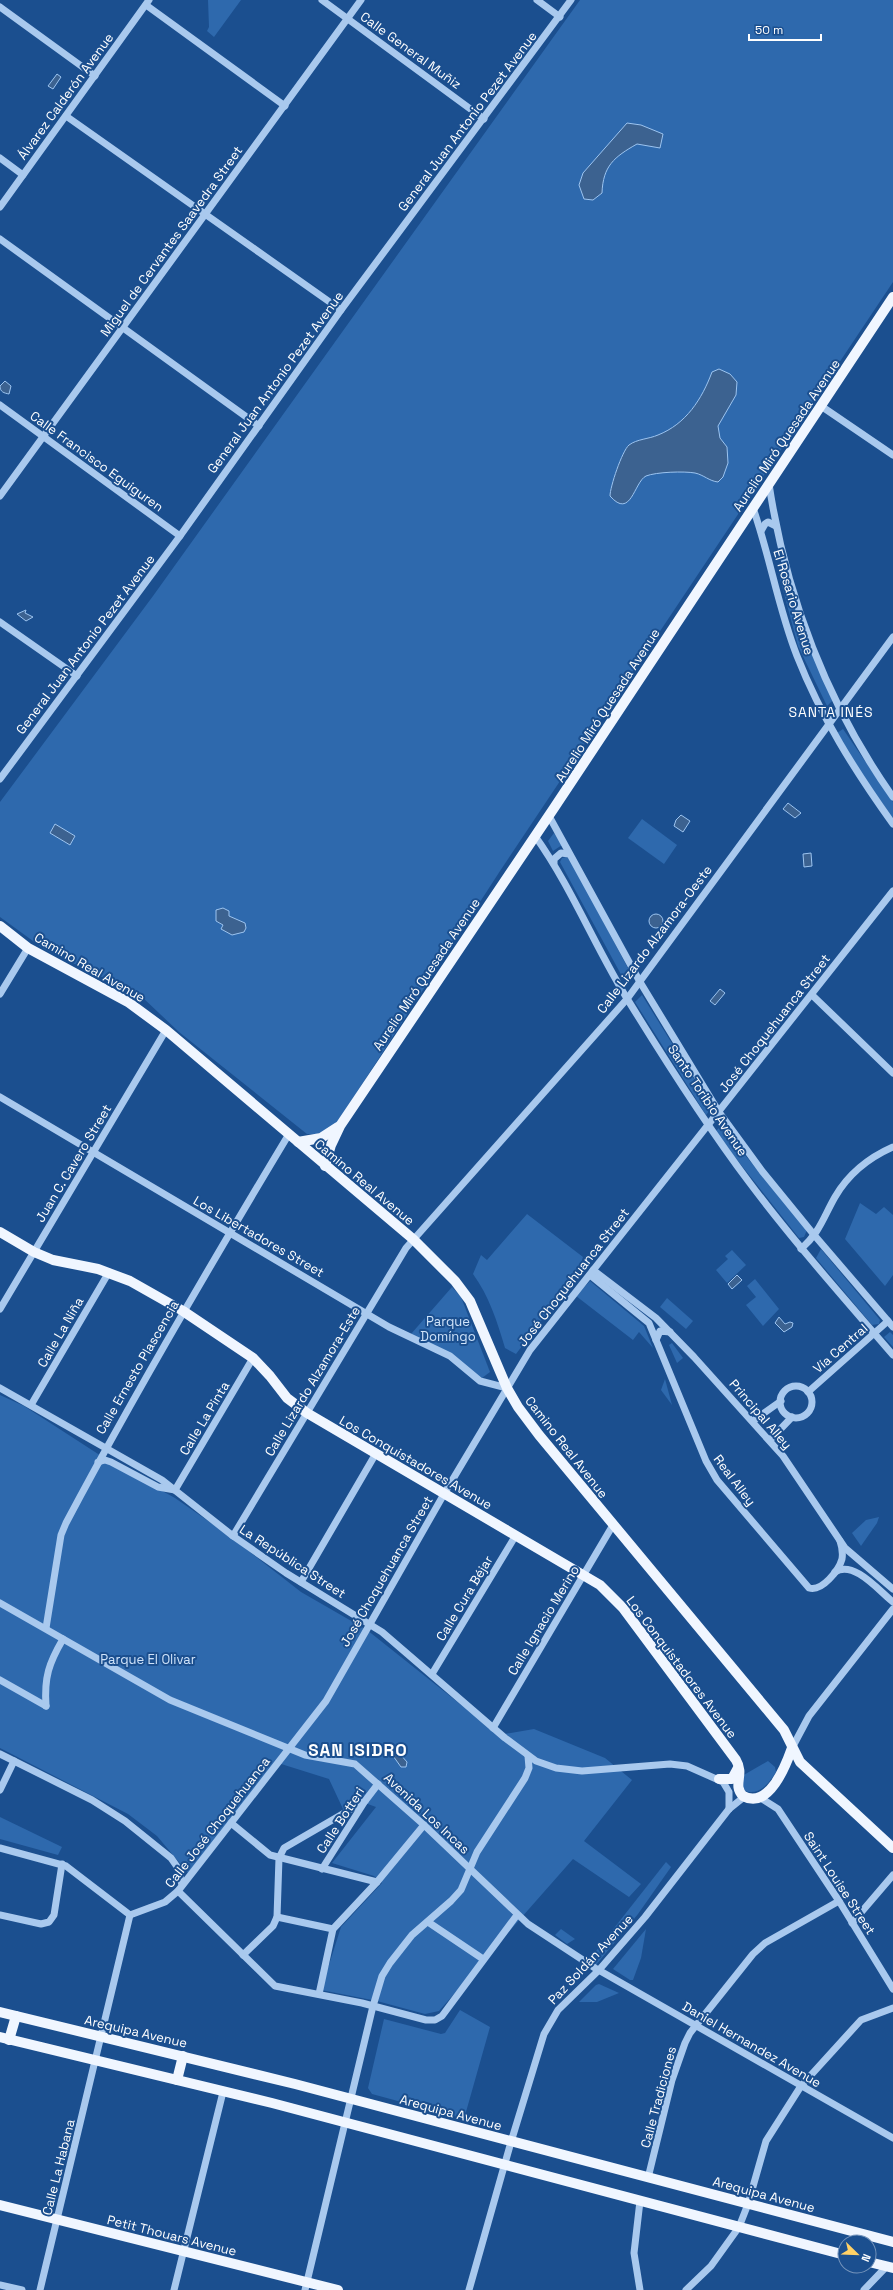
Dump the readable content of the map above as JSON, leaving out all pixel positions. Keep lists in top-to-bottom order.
{
  "streets": {
    "main road": [
      "Aurelio Miró Quesada Avenue",
      "Camino Real Avenue",
      "Los Conquistadores Avenue",
      "Arequipa Avenue",
      "Petit Thouars Avenue"
    ],
    "street": [
      "Calle General Muñiz",
      "Álvarez Calderón Avenue",
      "General Juan Antonio Pezet Avenue",
      "Miguel de Cervantes Saavedra Street",
      "Calle Francisco Eguiguren",
      "El Rosario Avenue",
      "Calle Lizardo Alzamora-Oeste",
      "José Choquehuanca Street",
      "Santo Toribio Avenue",
      "Juan C. Cavero Street",
      "Los Libertadores Street",
      "Calle La Niña",
      "Vía Central",
      "Calle Ernesto Plascencia",
      "Calle Lizardo Alzamora-Este",
      "Principal Alley",
      "Calle La Pinta",
      "Real Alley",
      "La República Street",
      "Calle Cura Béjar",
      "Calle Ignacio Merino",
      "Avenida Los Incas",
      "Calle Botteri",
      "Calle José Choquehuanca",
      "Saint Louise Street",
      "Paz Soldán Avenue",
      "Daniel Hernandez Avenue",
      "Calle Tradiciones",
      "Calle La Habana"
    ]
  },
  "crossings": [
    ["Calle General Muñiz", "General Juan Antonio Pezet Avenue"],
    ["Calle General Muñiz", "Miguel de Cervantes Saavedra Street"],
    ["General Juan Antonio Pezet Avenue", "Calle Francisco Eguiguren"],
    ["Miguel de Cervantes Saavedra Street", "Calle Francisco Eguiguren"],
    ["Aurelio Miró Quesada Avenue", "El Rosario Avenue"],
    ["Aurelio Miró Quesada Avenue", "Camino Real Avenue"],
    ["Aurelio Miró Quesada Avenue", "Santo Toribio Avenue"],
    ["El Rosario Avenue", "Calle Lizardo Alzamora-Oeste"],
    ["Calle Lizardo Alzamora-Oeste", "Camino Real Avenue"],
    ["Calle Lizardo Alzamora-Oeste", "Santo Toribio Avenue"],
    ["Calle Lizardo Alzamora-Oeste", "Calle Lizardo Alzamora-Este"],
    ["Camino Real Avenue", "José Choquehuanca Street"],
    ["Camino Real Avenue", "Juan C. Cavero Street"],
    ["Camino Real Avenue", "Los Libertadores Street"],
    ["Camino Real Avenue", "Calle Ernesto Plascencia"],
    ["Camino Real Avenue", "Calle Lizardo Alzamora-Este"],
    ["Camino Real Avenue", "Calle Ignacio Merino"],
    ["José Choquehuanca Street", "Santo Toribio Avenue"],
    ["José Choquehuanca Street", "Los Libertadores Street"],
    ["José Choquehuanca Street", "Principal Alley"],
    ["José Choquehuanca Street", "Los Conquistadores Avenue"],
    ["José Choquehuanca Street", "Real Alley"],
    ["José Choquehuanca Street", "La República Street"],
    ["José Choquehuanca Street", "Avenida Los Incas"],
    ["José Choquehuanca Street", "Calle José Choquehuanca"],
    ["Santo Toribio Avenue", "Vía Central"],
    ["Juan C. Cavero Street", "Los Libertadores Street"],
    ["Juan C. Cavero Street", "Los Conquistadores Avenue"],
    ["Los Libertadores Street", "Calle Ernesto Plascencia"],
    ["Los Libertadores Street", "Calle Lizardo Alzamora-Este"],
    ["Calle La Niña", "Los Conquistadores Avenue"],
    ["Calle La Niña", "La República Street"],
    ["Calle Ernesto Plascencia", "Los Conquistadores Avenue"],
    ["Calle Ernesto Plascencia", "La República Street"],
    ["Calle Ernesto Plascencia", "Avenida Los Incas"],
    ["Calle Lizardo Alzamora-Este", "Los Conquistadores Avenue"],
    ["Calle Lizardo Alzamora-Este", "La República Street"],
    ["Principal Alley", "Real Alley"],
    ["Calle La Pinta", "Los Conquistadores Avenue"],
    ["Calle La Pinta", "La República Street"],
    ["Los Conquistadores Avenue", "Calle Cura Béjar"],
    ["Los Conquistadores Avenue", "Calle Ignacio Merino"],
    ["La República Street", "Calle Cura Béjar"],
    ["La República Street", "Calle Ignacio Merino"],
    ["Avenida Los Incas", "Calle Botteri"],
    ["Avenida Los Incas", "Calle José Choquehuanca"],
    ["Avenida Los Incas", "Paz Soldán Avenue"],
    ["Avenida Los Incas", "Daniel Hernandez Avenue"],
    ["Saint Louise Street", "Calle Tradiciones"],
    ["Paz Soldán Avenue", "Arequipa Avenue"],
    ["Paz Soldán Avenue", "Daniel Hernandez Avenue"],
    ["Arequipa Avenue", "Calle Tradiciones"],
    ["Arequipa Avenue", "Calle La Habana"],
    ["Daniel Hernandez Avenue", "Calle Tradiciones"],
    ["Calle La Habana", "Petit Thouars Avenue"]
  ],
  "districts": ["SANTA INÉS", "SAN ISIDRO"],
  "parks": ["Parque Domíngo", "Parque El Olivar"],
  "scale_bar": "50 m",
  "north": "bottom right"
}
